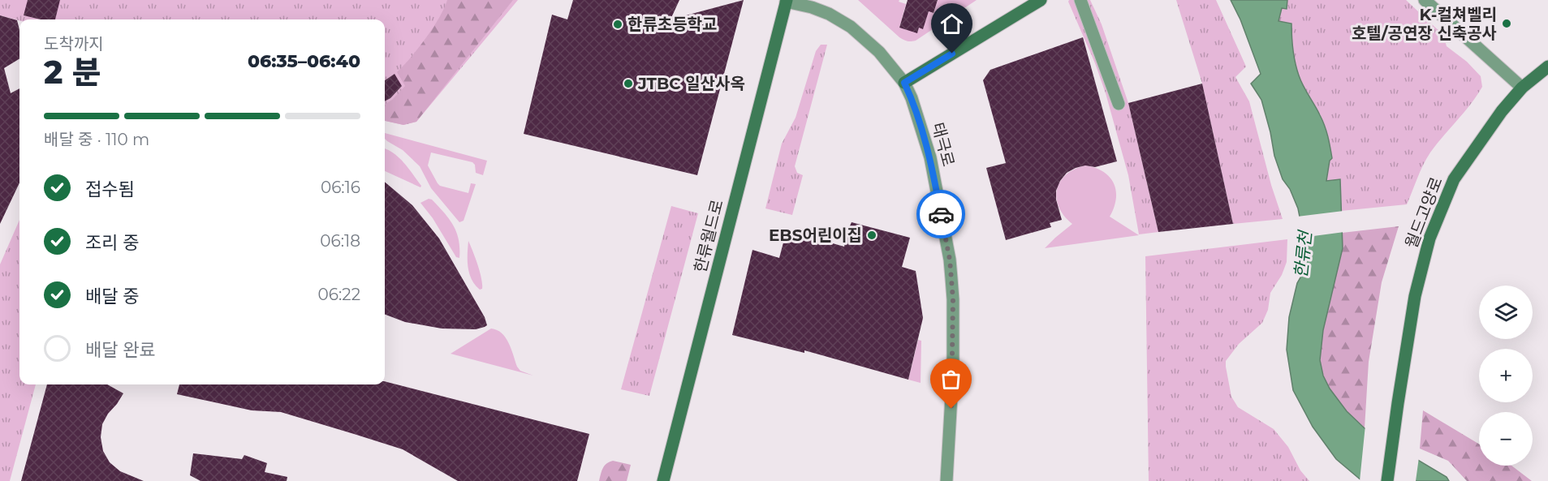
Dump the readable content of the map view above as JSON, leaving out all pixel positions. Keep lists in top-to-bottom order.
{
  "streets": {
    "main road": ["월드고양로", "한류월드로"],
    "street": ["태극로"]
  },
  "crossings": [
    ["태극로", "한류월드로"]
  ],
  "water": ["한류천"],
  "places": [
    "K-컬쳐벨리 호텔/공연장 신축공사",
    "한류초등학교",
    "JTBC 일산사옥",
    "EBS어린이집"
  ],
  "page": {
    "heading": ["2 분", "도착까지", "06:35–06:40"],
    "bar": "배달 중 · 110 m",
    "list": [
      ["접수됨", "06:16"],
      ["조리 중", "06:18"],
      ["배달 중", "06:22"],
      "배달 완료"
    ],
    "map_buttons": ["+", "−"]
  }
}
